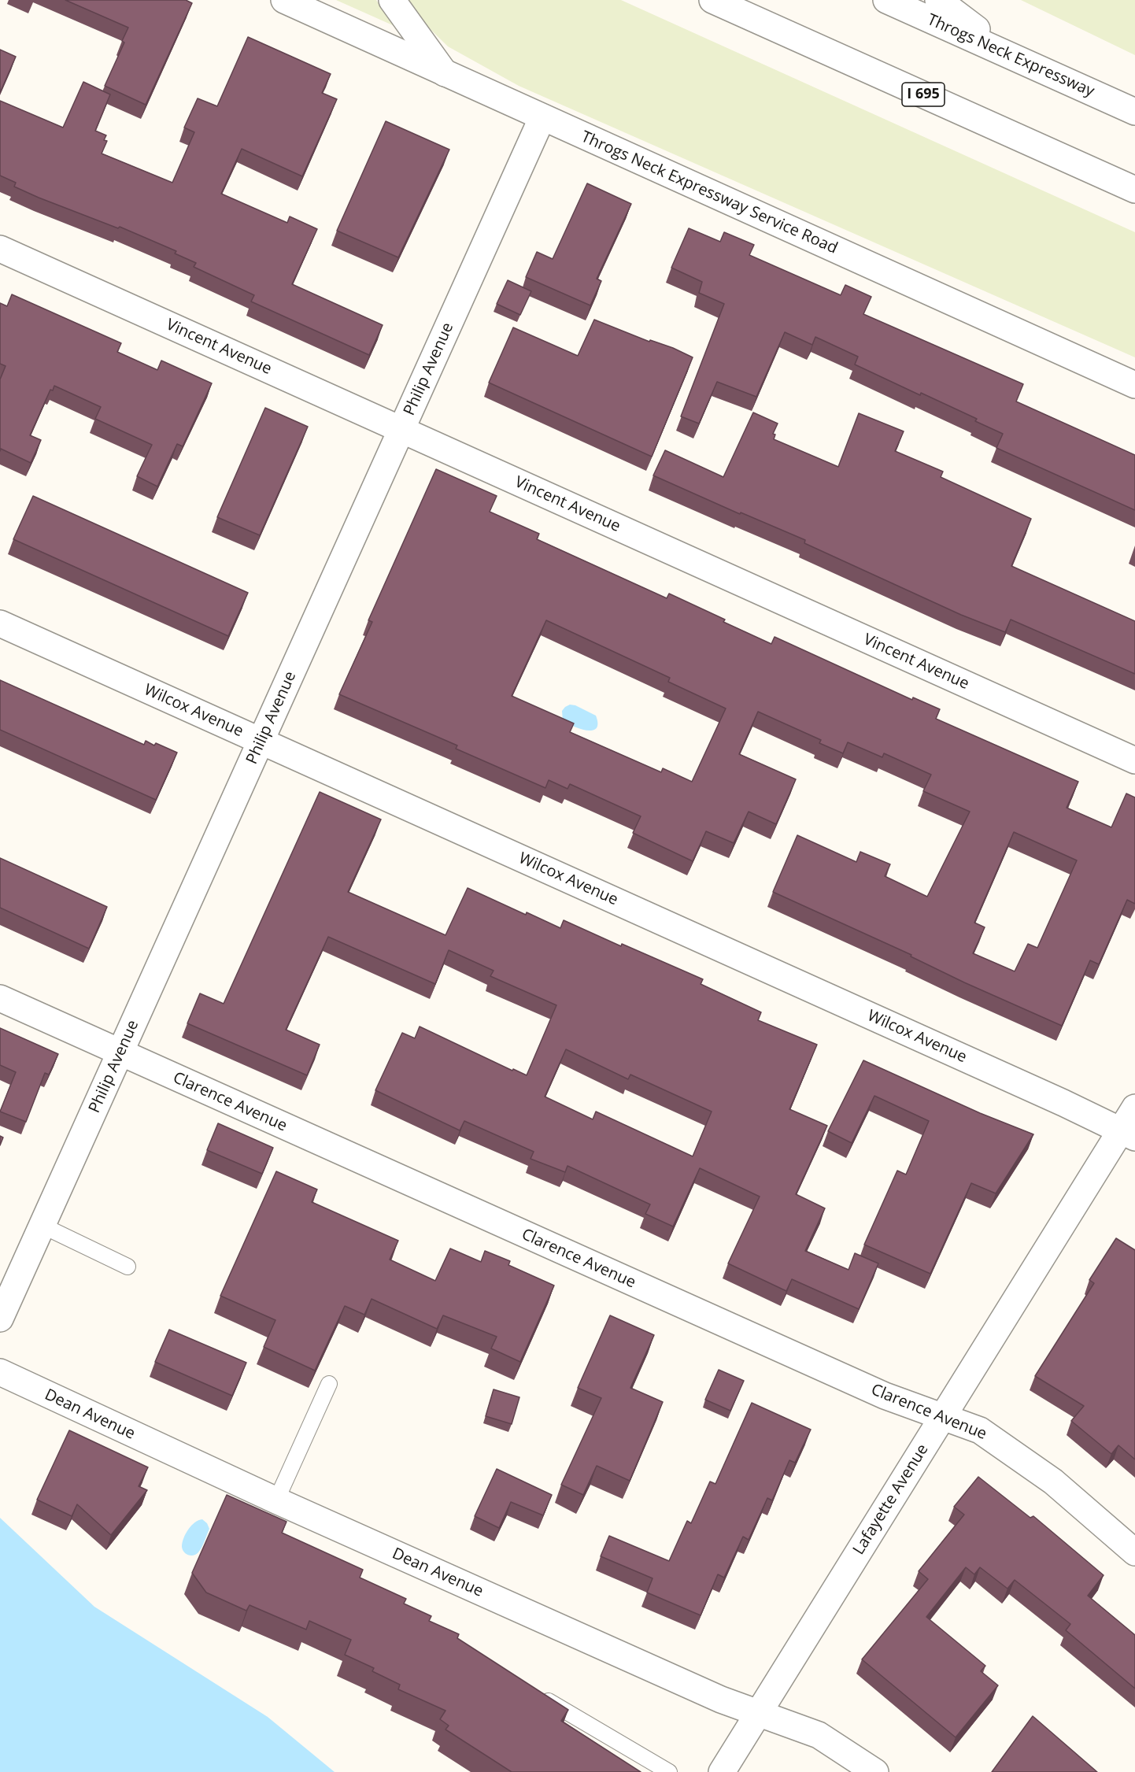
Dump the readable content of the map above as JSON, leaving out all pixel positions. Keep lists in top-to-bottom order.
{
  "streets": {
    "main road": [
      "Throgs Neck Expressway",
      "I 695",
      "Throgs Neck Expressway Service Road",
      "Vincent Avenue",
      "Philip Avenue",
      "Wilcox Avenue",
      "Clarence Avenue",
      "Dean Avenue",
      "Lafayette Avenue"
    ]
  },
  "crossings": [
    ["Throgs Neck Expressway Service Road", "Philip Avenue"],
    ["Vincent Avenue", "Philip Avenue"],
    ["Philip Avenue", "Wilcox Avenue"],
    ["Philip Avenue", "Clarence Avenue"],
    ["Wilcox Avenue", "Lafayette Avenue"],
    ["Clarence Avenue", "Lafayette Avenue"],
    ["Dean Avenue", "Lafayette Avenue"]
  ]
}
